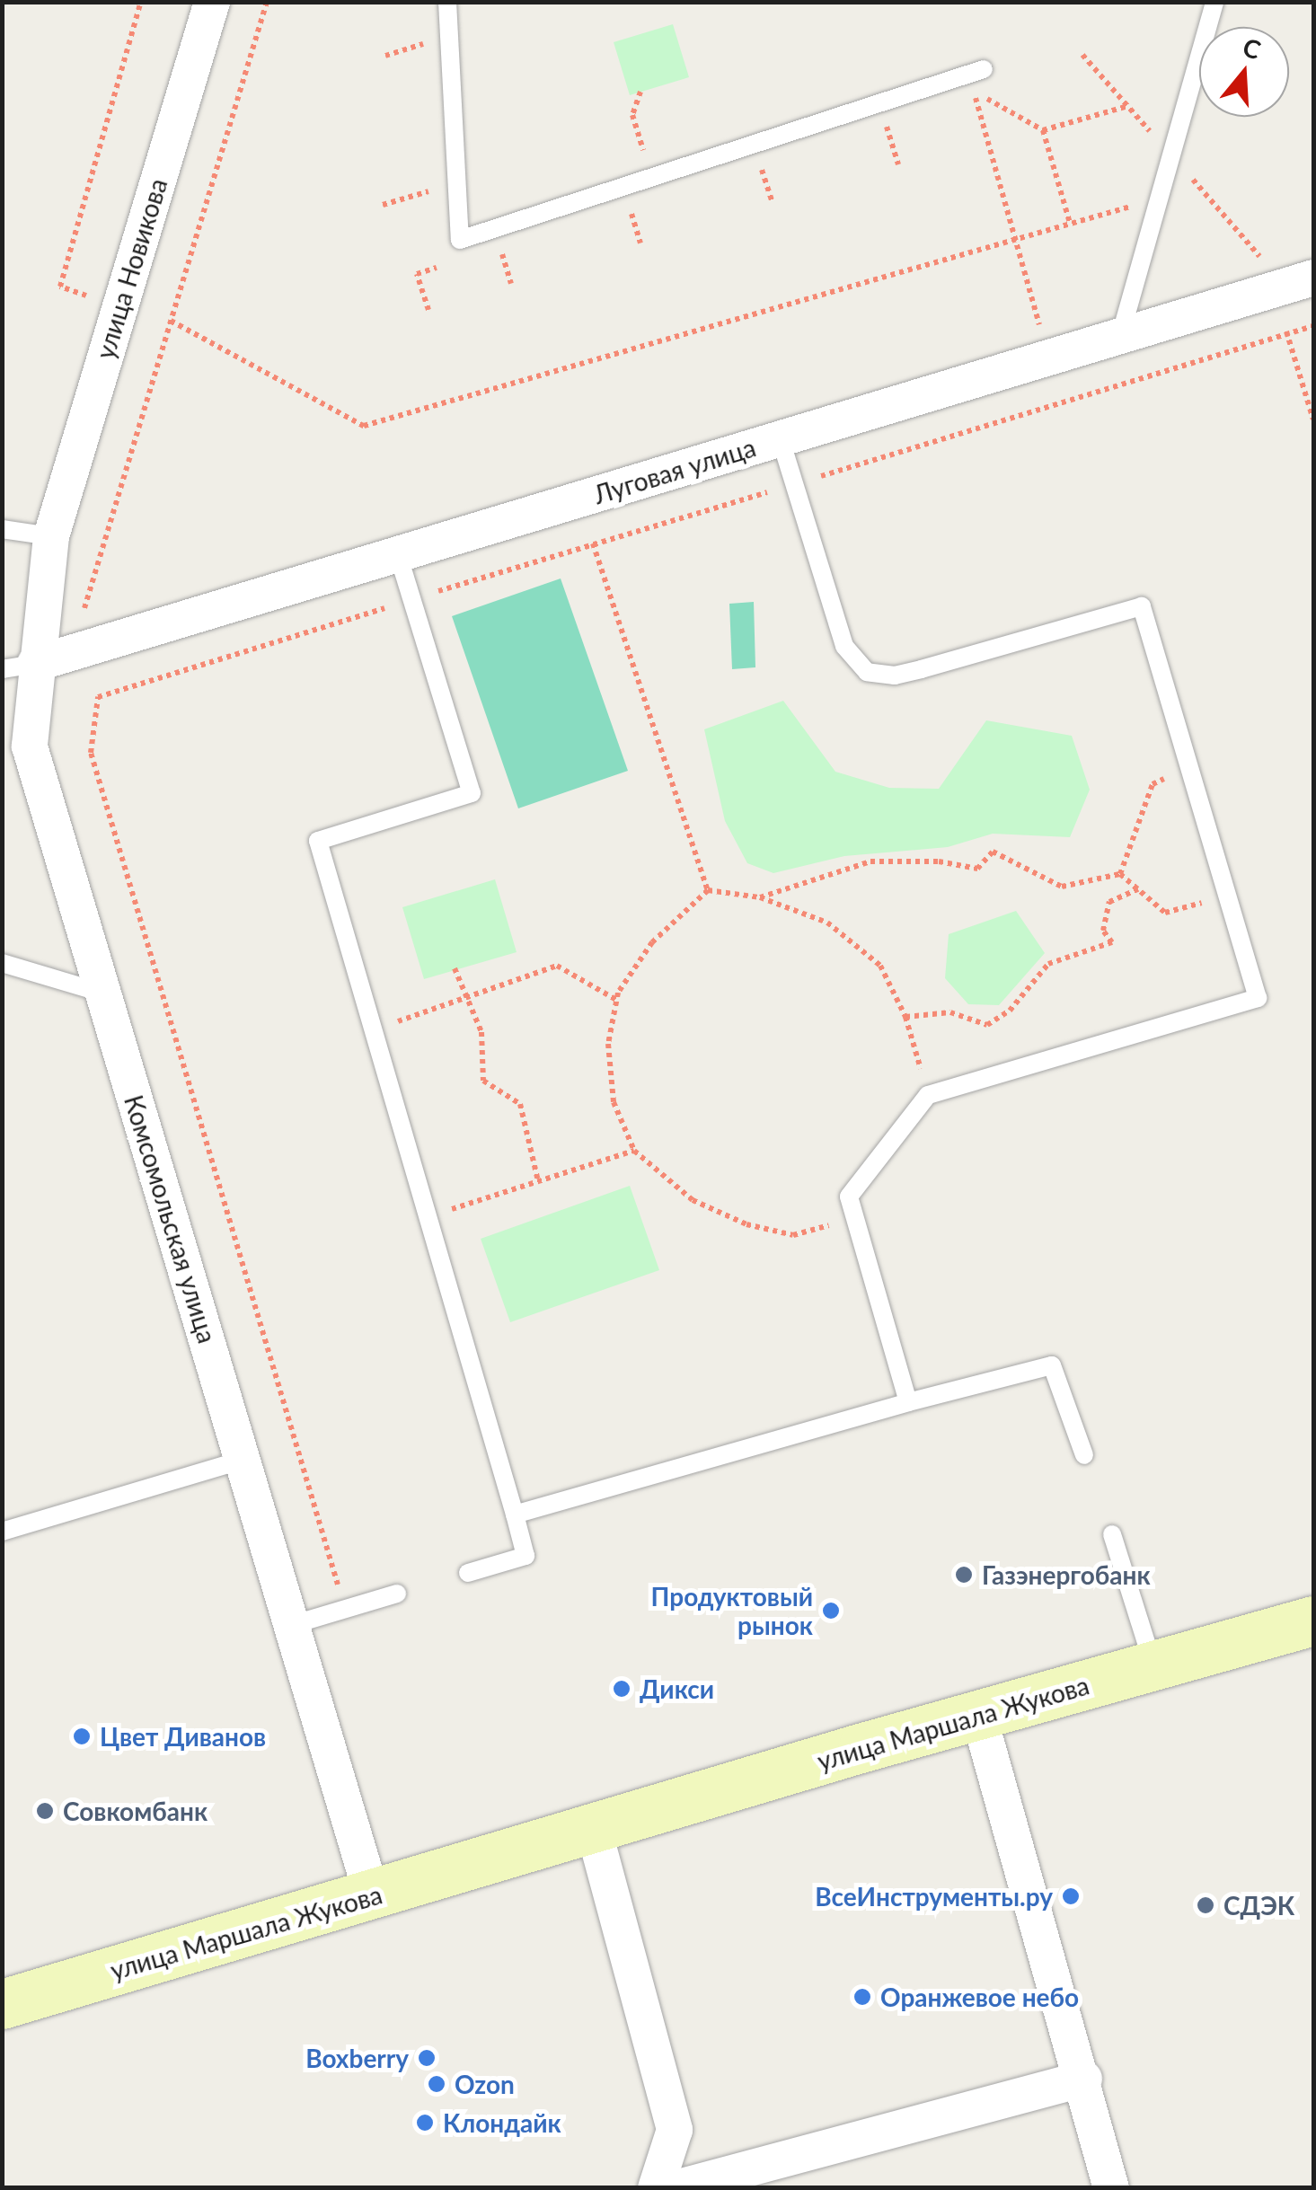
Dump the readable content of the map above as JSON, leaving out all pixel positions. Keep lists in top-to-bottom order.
{
  "streets": {
    "main road": ["улица Маршала Жукова"],
    "street": ["улица Новикова", "Луговая улица", "Комсомольская улица"]
  },
  "crossings": [
    ["улица Новикова", "Комсомольская улица"],
    ["Луговая улица", "Комсомольская улица"],
    ["Комсомольская улица", "улица Маршала Жукова"]
  ],
  "places": [
    "Газэнергобанк",
    "Продуктовый рынок",
    "Дикси",
    "Цвет Диванов",
    "Совкомбанк",
    "ВсеИнструменты.ру",
    "СДЭК",
    "Оранжевое небо",
    "Boxberry",
    "Ozon",
    "Клондайк"
  ],
  "north": "top"
}
